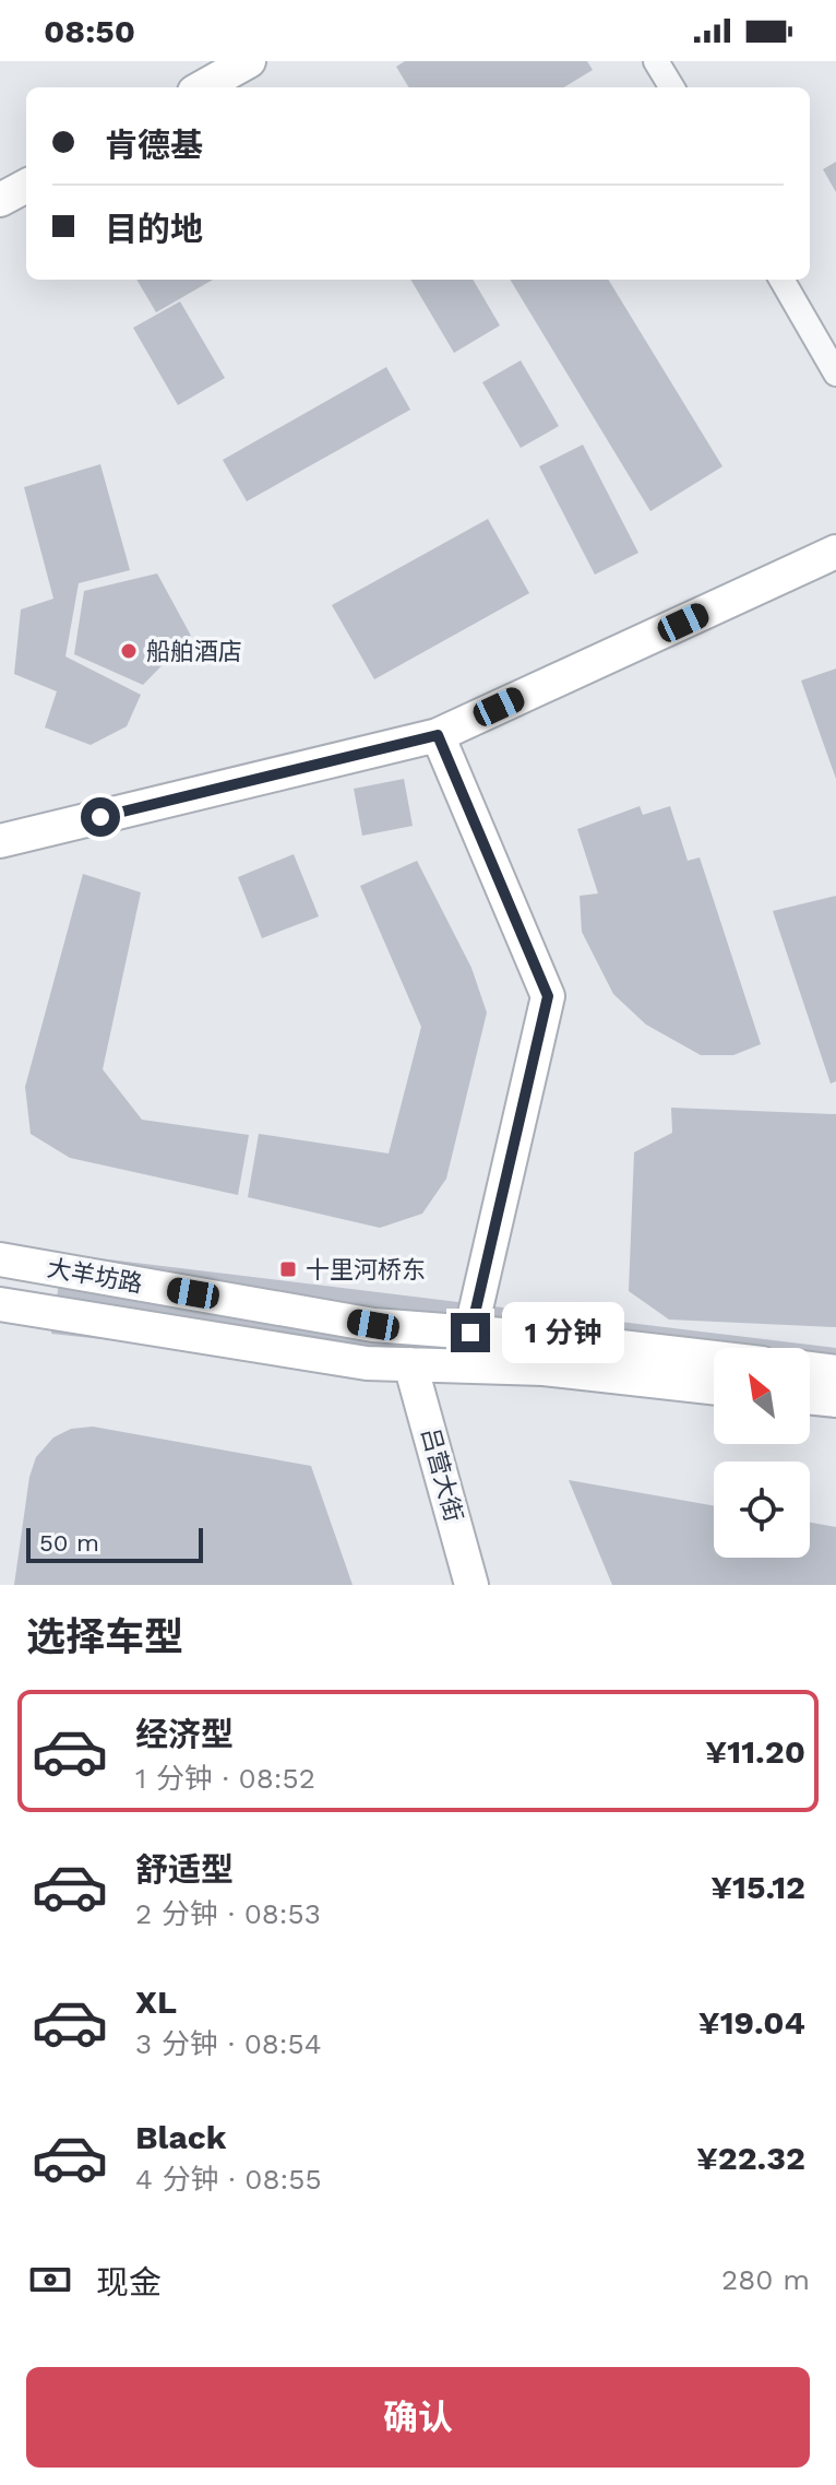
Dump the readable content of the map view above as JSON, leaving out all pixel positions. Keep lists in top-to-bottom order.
{
  "streets": {
    "street": ["大羊坊路", "吕营大街"]
  },
  "crossings": [
    ["大羊坊路", "吕营大街"]
  ],
  "places": {
    "other": ["船舶酒店"],
    "transit": ["十里河桥东"]
  },
  "scale_bar": "50 m",
  "north": "top left",
  "page": {
    "status": "08:50",
    "banner": ["肯德基", "目的地"],
    "bubble": "1 分钟",
    "scale": "50 m",
    "heading": "选择车型",
    "list": [
      {
        "name": "经济型",
        "note": "1 分钟 · 08:52",
        "value": "¥11.20"
      },
      {
        "name": "舒适型",
        "note": "2 分钟 · 08:53",
        "value": "¥15.12"
      },
      {
        "name": "XL",
        "note": "3 分钟 · 08:54",
        "value": "¥19.04"
      },
      {
        "name": "Black",
        "note": "4 分钟 · 08:55",
        "value": "¥22.32"
      }
    ],
    "pay": ["现金", "280 m"],
    "buttons": "确认"
  }
}
